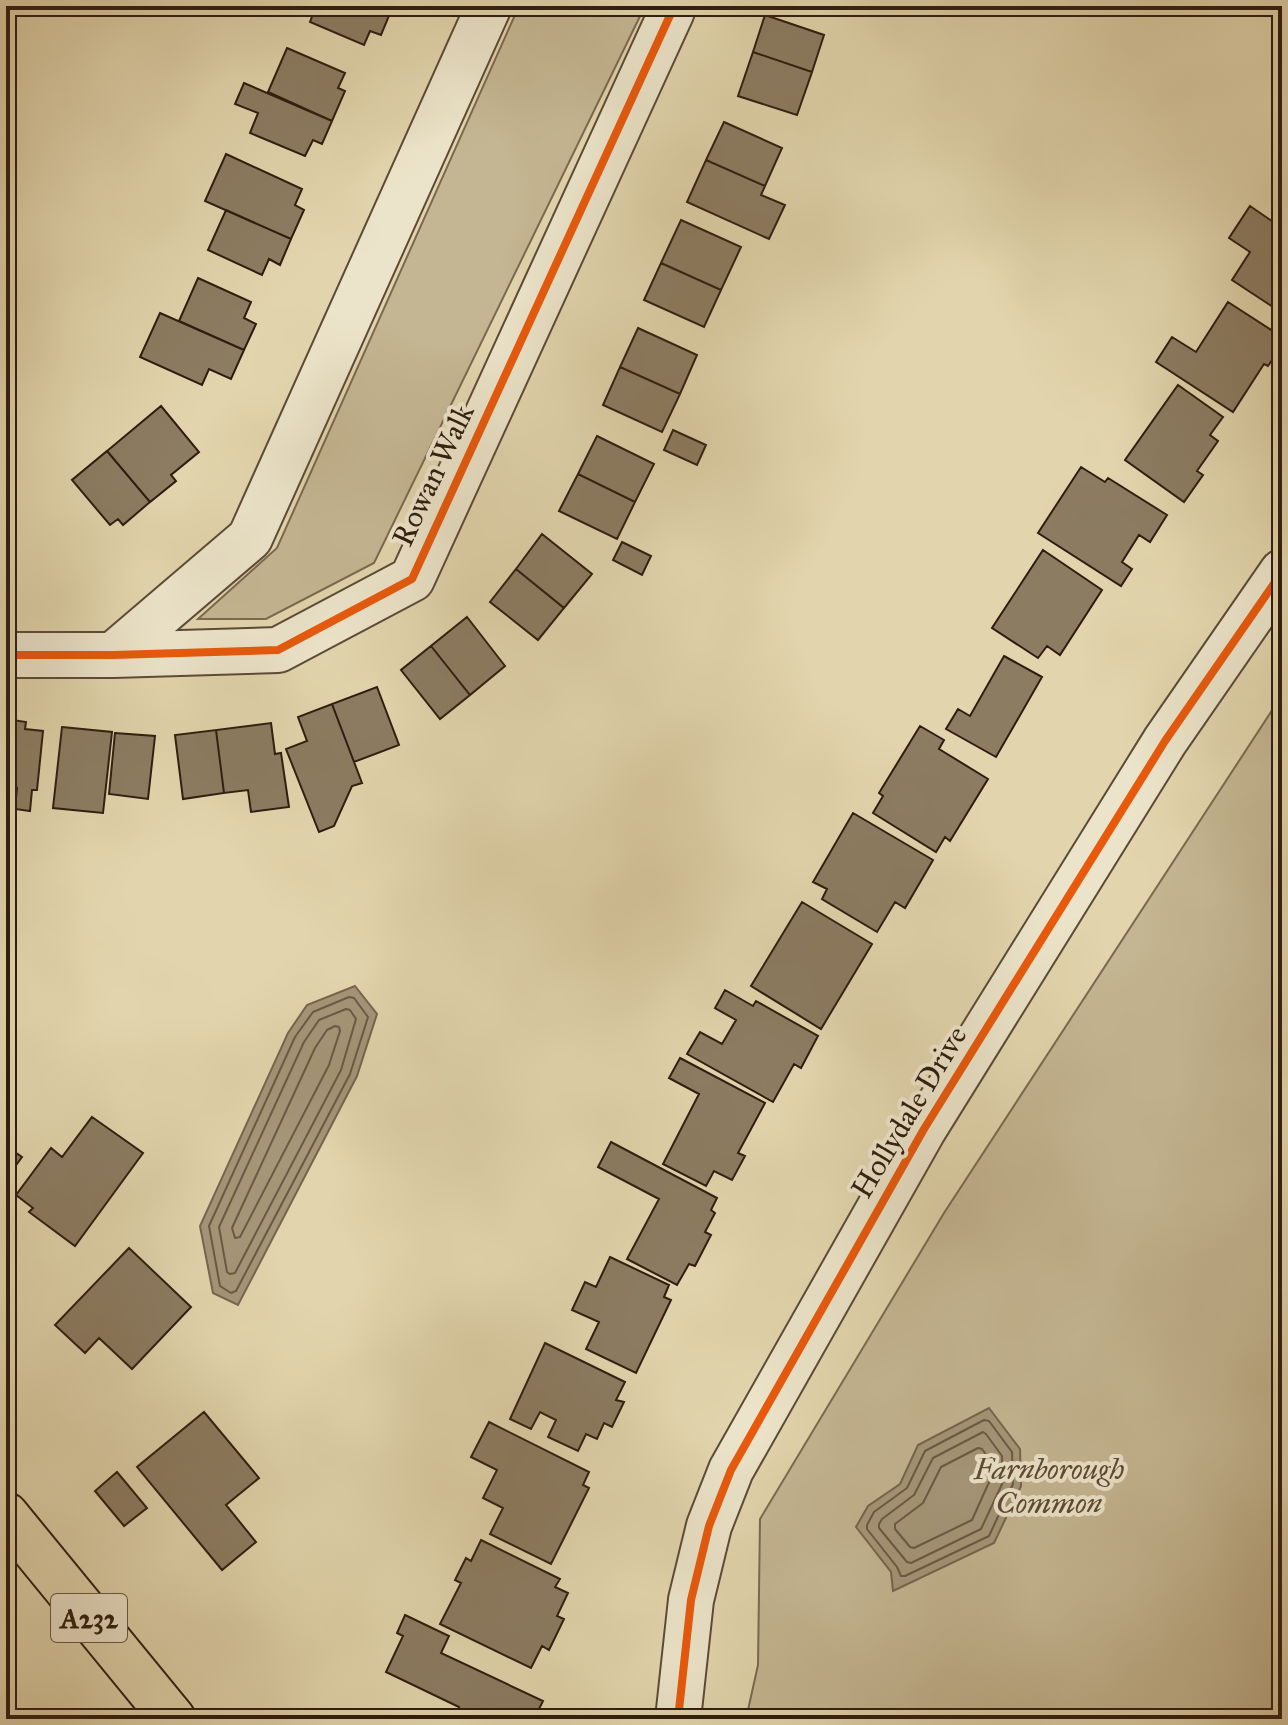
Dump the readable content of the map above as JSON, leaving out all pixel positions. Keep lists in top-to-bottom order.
{
  "streets": {
    "highway": ["A232"],
    "street": ["Rowan Walk", "Hollydale Drive"]
  },
  "parks": ["Farnborough Common"]
}
